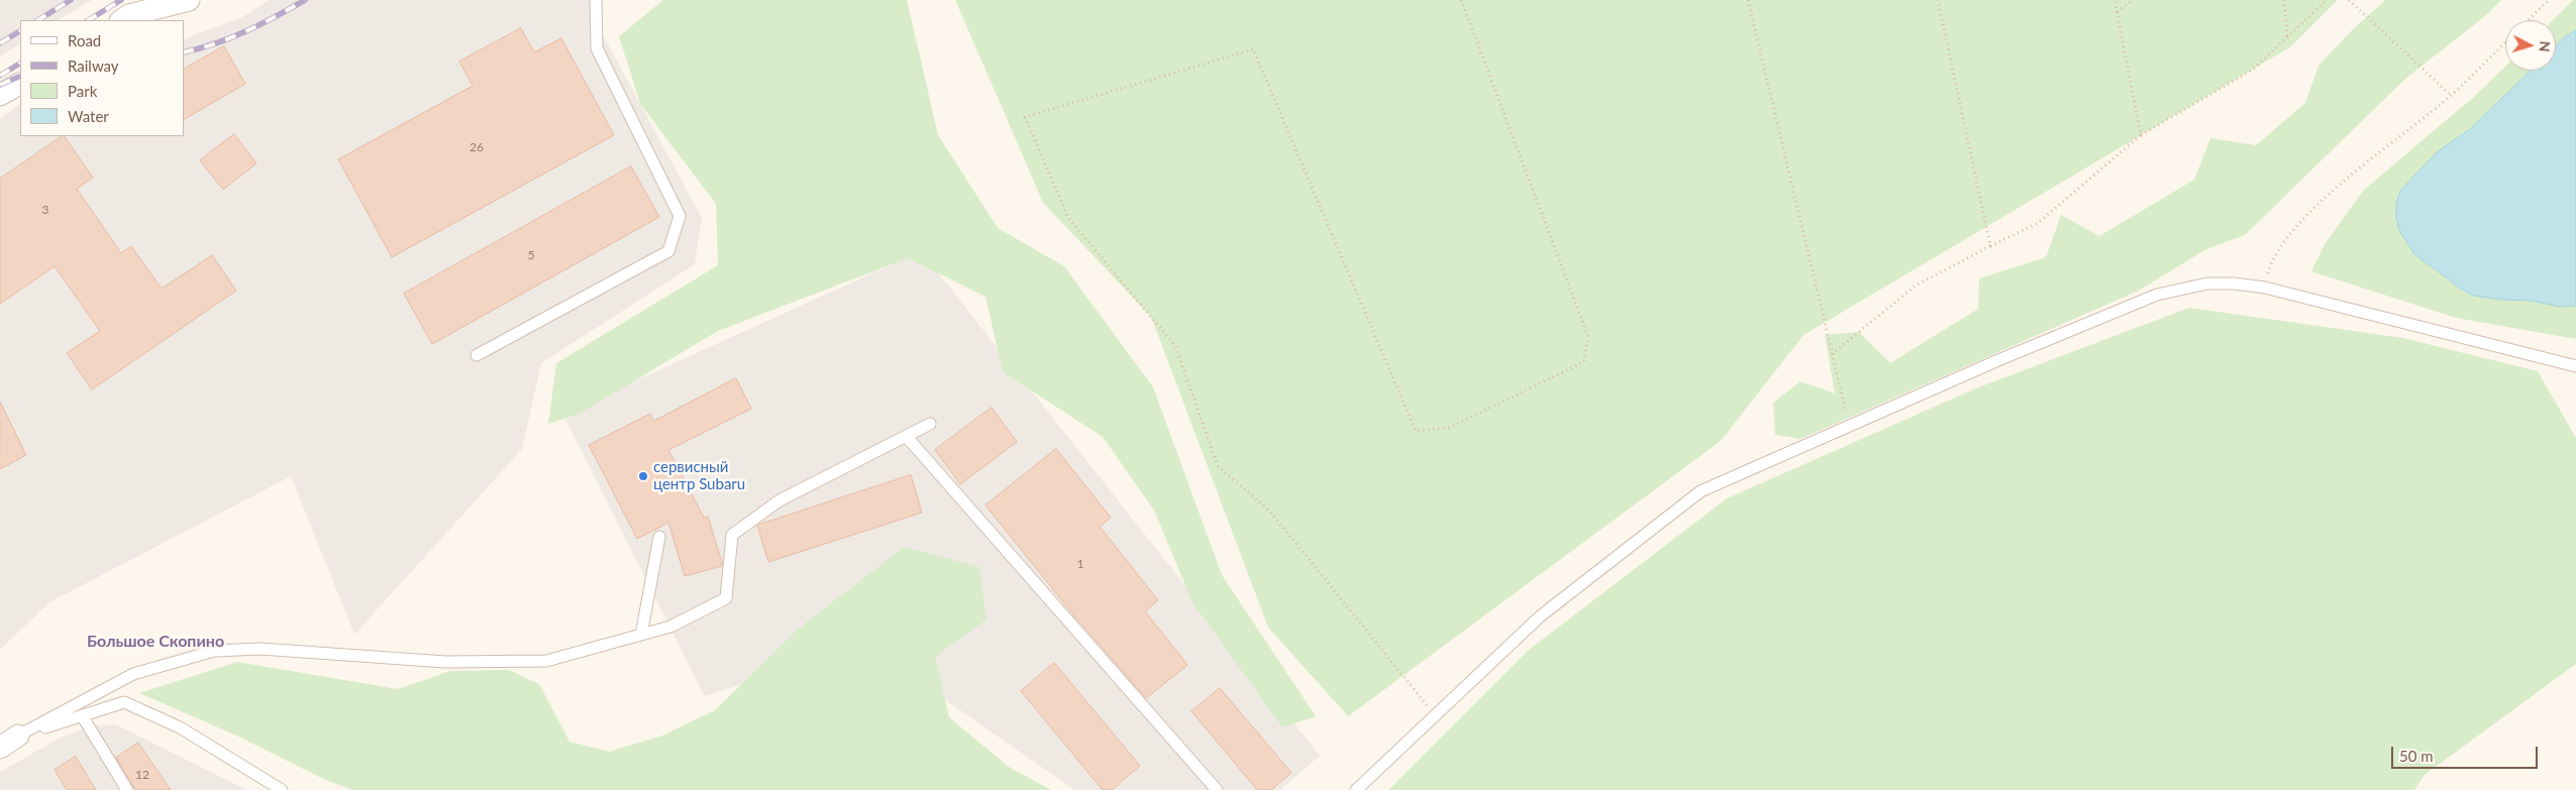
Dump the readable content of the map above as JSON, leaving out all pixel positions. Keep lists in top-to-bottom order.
{
  "districts": ["Большое Скопино"],
  "places": ["сервисный центр Subaru"],
  "house_numbers": [
    "26",
    "3",
    "5",
    "1",
    "12"
  ],
  "legend": [
    "Road",
    "Railway",
    "Park",
    "Water"
  ],
  "scale_bar": "50 m",
  "north": "right"
}
